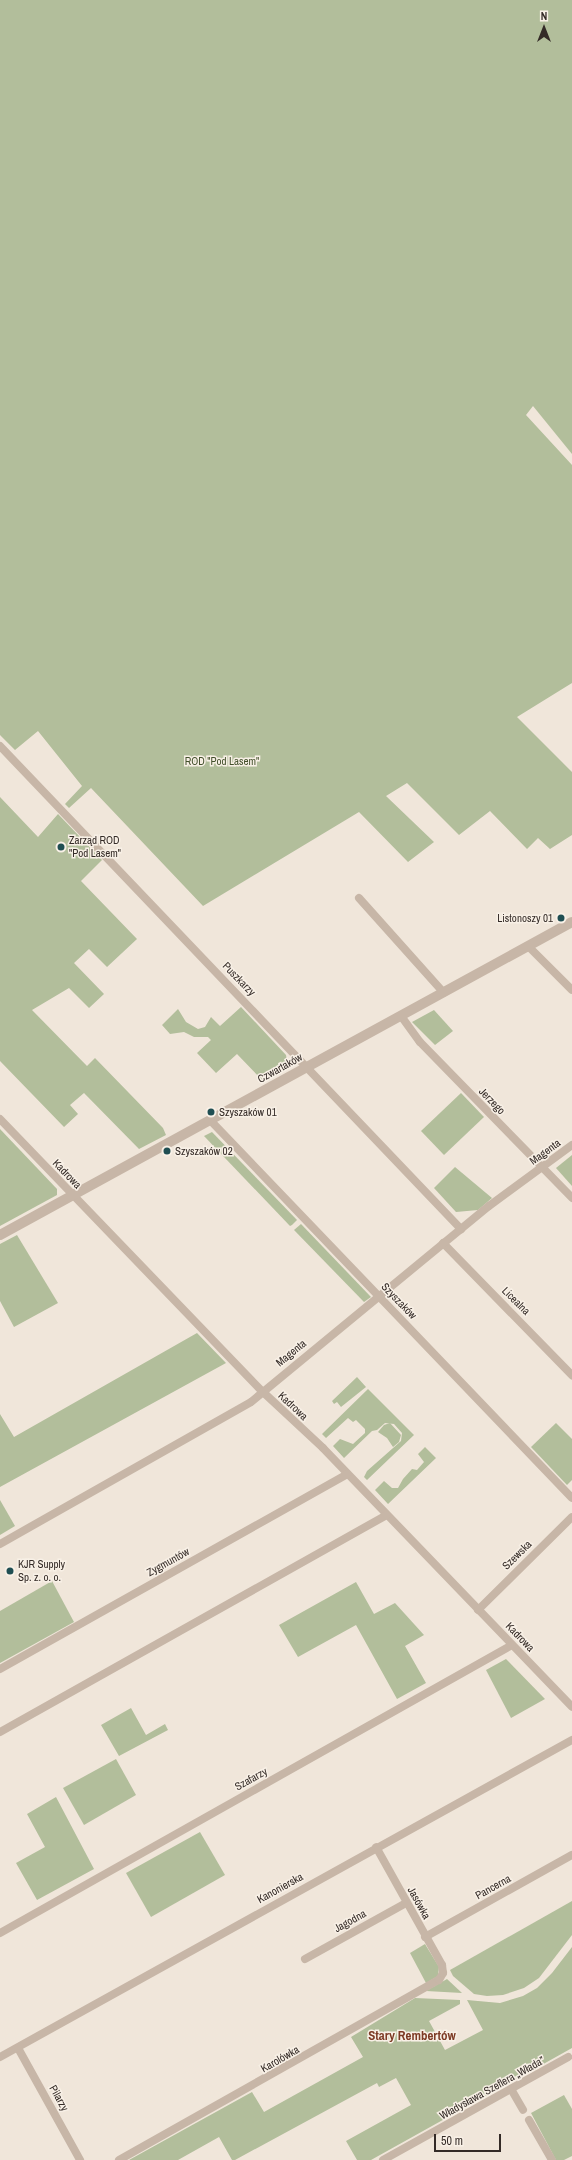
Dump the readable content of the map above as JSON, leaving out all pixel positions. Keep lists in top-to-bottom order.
{
  "streets": {
    "street": [
      "Puszkarzy",
      "Czwartaków",
      "Jerzego",
      "Magenta",
      "Kadrowa",
      "Szyszaków",
      "Licealna",
      "Szewska",
      "Zygmuntów",
      "Szafarzy",
      "Pancerna",
      "Kanonierska",
      "Jasówka",
      "Jagodna",
      "Karolówka",
      "Władysława Szeflera „Włada”",
      "Pilarzy"
    ]
  },
  "crossings": [
    ["Puszkarzy", "Czwartaków"],
    ["Puszkarzy", "Magenta"],
    ["Czwartaków", "Jerzego"],
    ["Czwartaków", "Kadrowa"],
    ["Czwartaków", "Szyszaków"],
    ["Jerzego", "Magenta"],
    ["Magenta", "Kadrowa"],
    ["Magenta", "Szyszaków"],
    ["Magenta", "Licealna"],
    ["Kadrowa", "Szewska"],
    ["Kadrowa", "Zygmuntów"],
    ["Kadrowa", "Szafarzy"],
    ["Pancerna", "Jasówka"],
    ["Kanonierska", "Jasówka"],
    ["Kanonierska", "Pilarzy"],
    ["Jasówka", "Jagodna"],
    ["Jasówka", "Karolówka"]
  ],
  "districts": ["Stary Rembertów"],
  "parks": ["ROD \"Pod Lasem\""],
  "places": [
    "Zarząd ROD \"Pod Lasem\"",
    "Listonoszy 01",
    "Szyszaków 01",
    "Szyszaków 02",
    "KJR Supply Sp. z. o. o."
  ],
  "scale_bar": "50 m",
  "north": "top"
}
